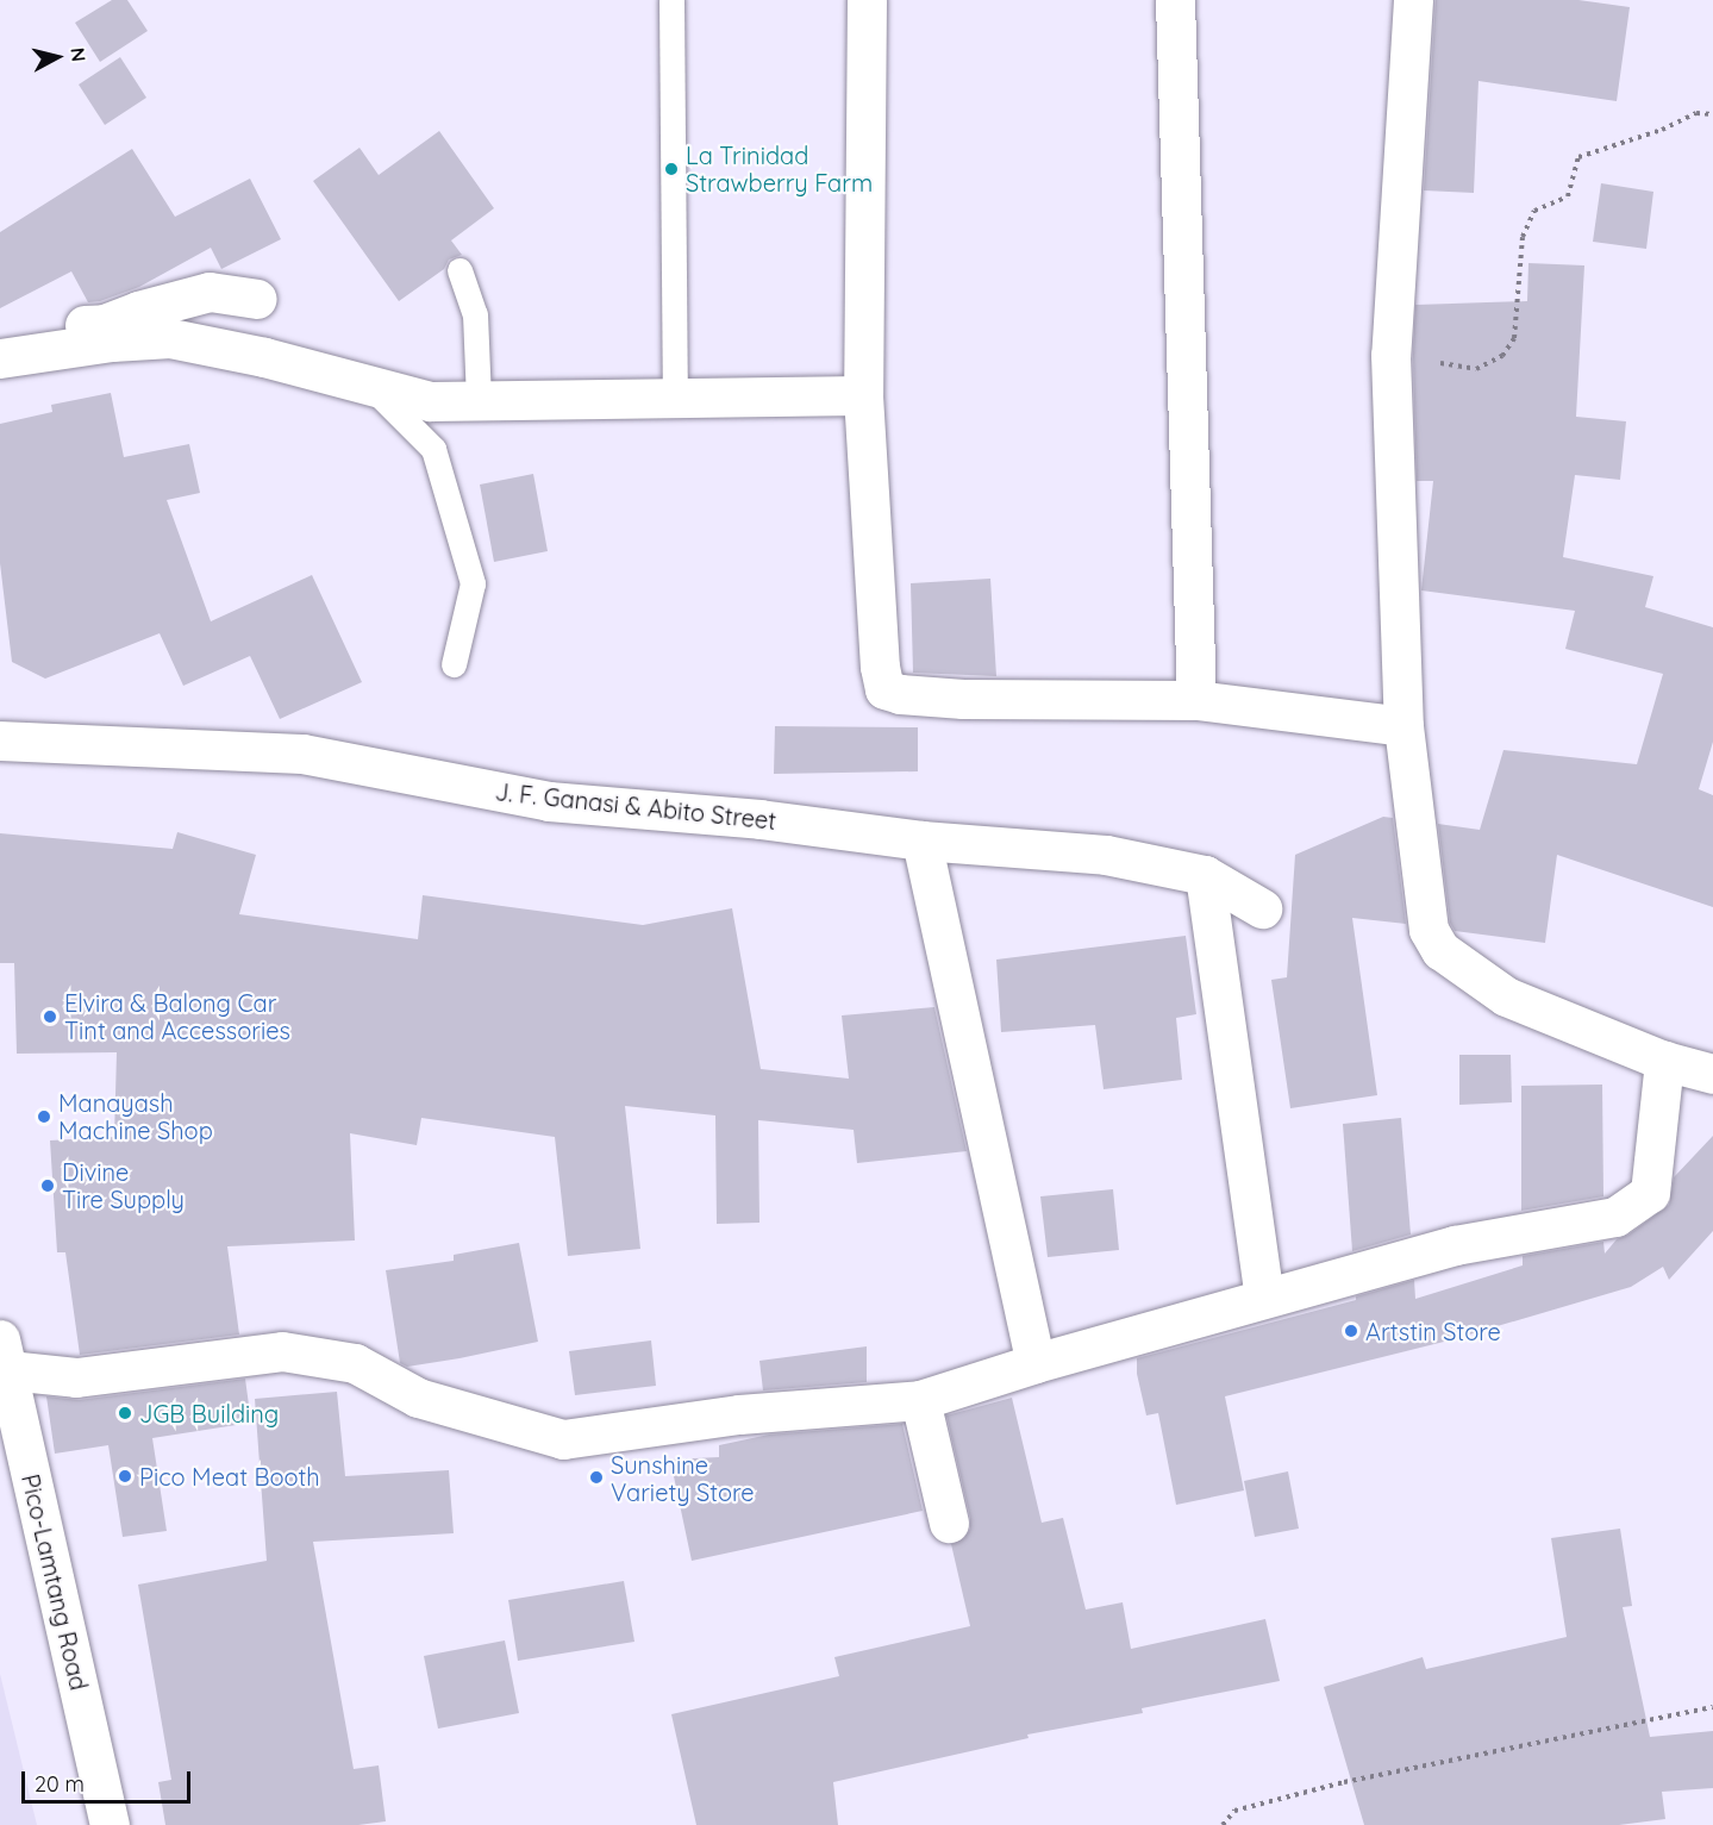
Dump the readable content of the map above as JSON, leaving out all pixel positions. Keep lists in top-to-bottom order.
{
  "streets": {
    "street": ["J. F. Ganasi & Abito Street", "Pico-Lamtang Road"]
  },
  "places": [
    "La Trinidad Strawberry Farm",
    "Elvira & Balong Car Tint and Accessories",
    "Manayash Machine Shop",
    "Divine Tire Supply",
    "Artstin Store",
    "JGB Building",
    "Pico Meat Booth",
    "Sunshine Variety Store"
  ],
  "scale_bar": "20 m",
  "north": "right"
}
